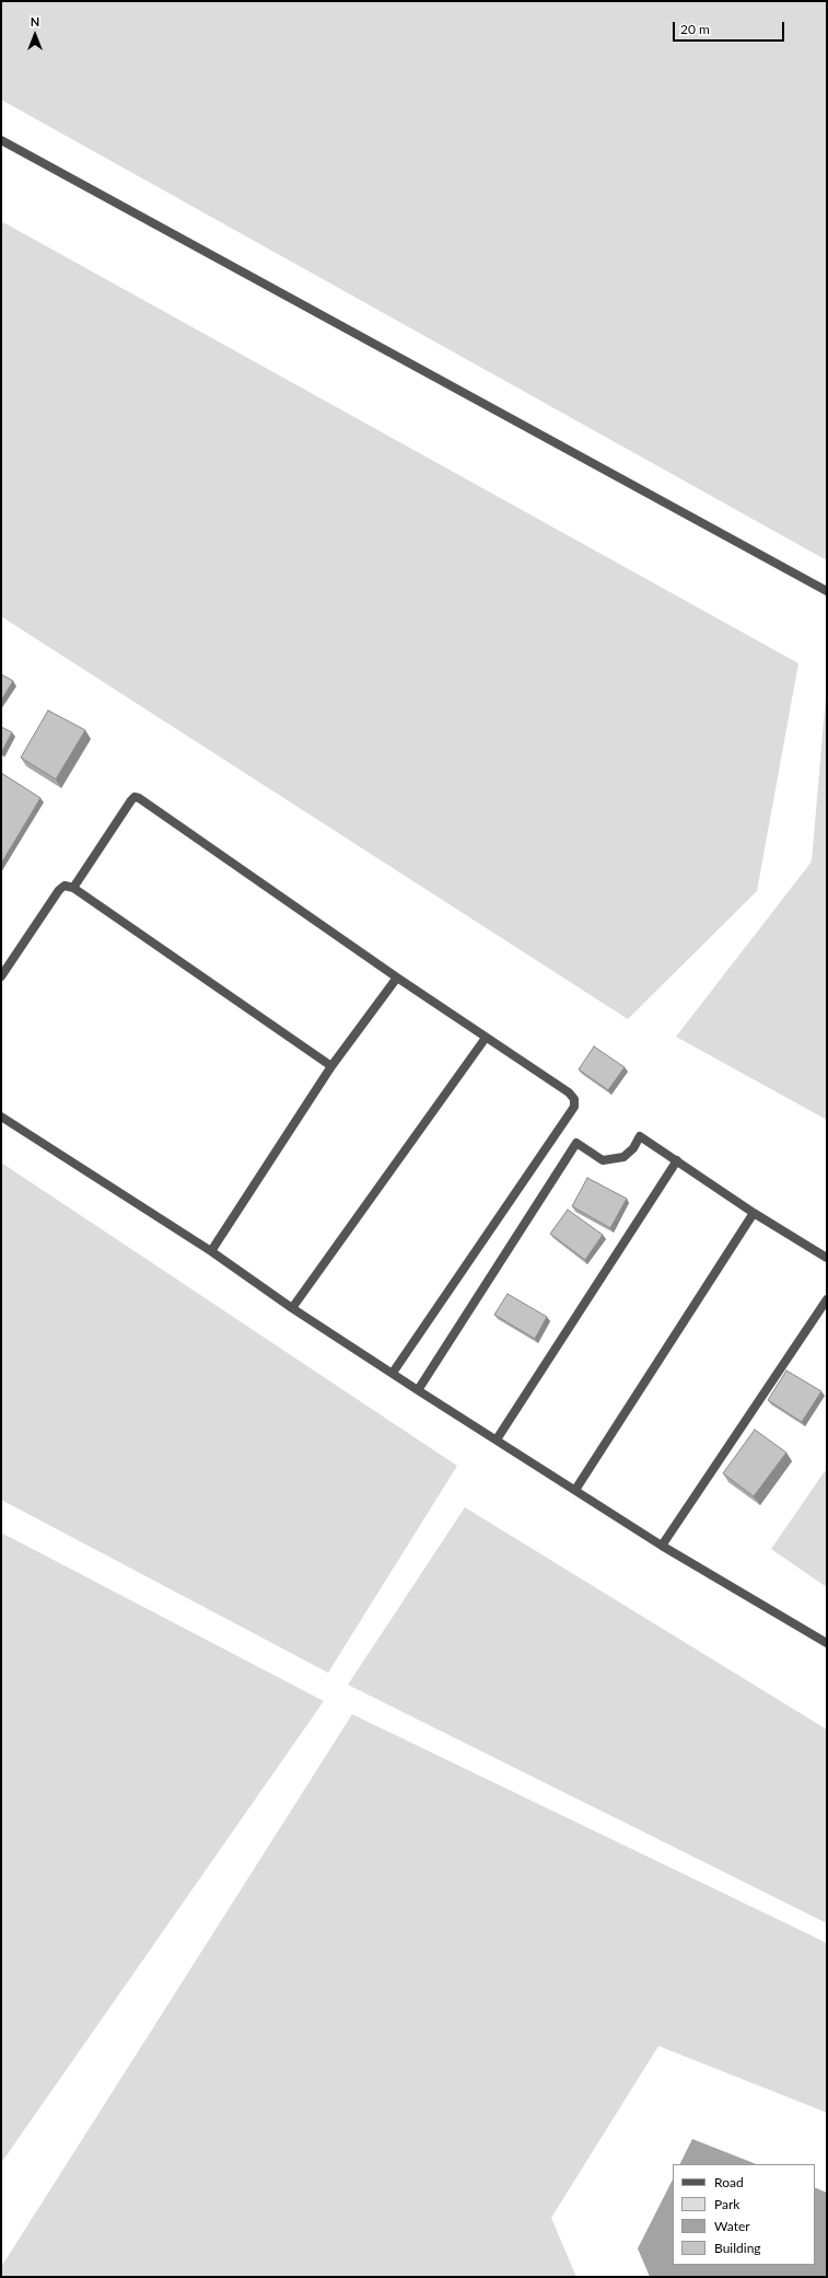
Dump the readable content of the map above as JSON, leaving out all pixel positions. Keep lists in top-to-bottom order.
{
  "legend": [
    "Road",
    "Park",
    "Water",
    "Building"
  ],
  "scale_bar": "20 m",
  "north": "top"
}
